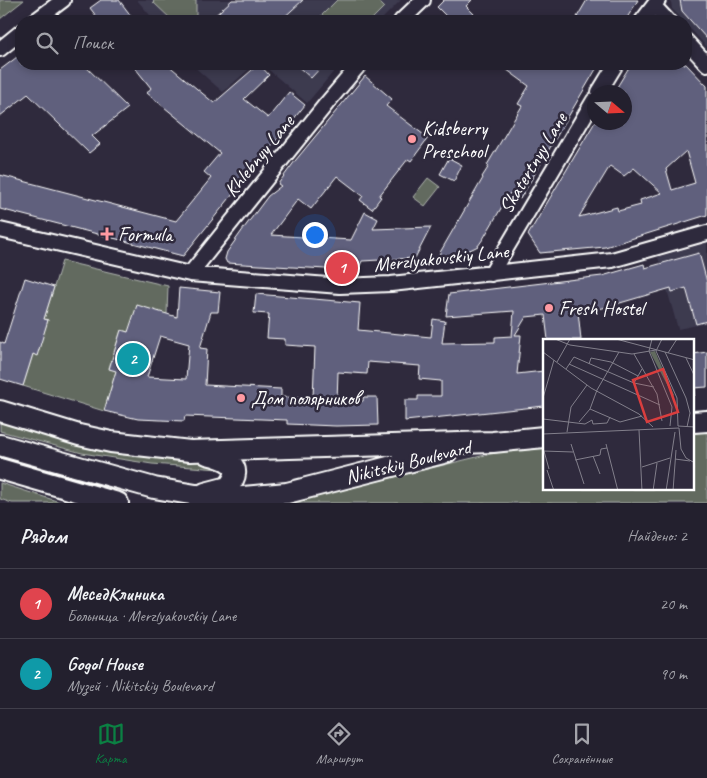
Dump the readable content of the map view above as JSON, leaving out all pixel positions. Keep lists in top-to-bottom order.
{
  "streets": {
    "main road": ["Nikitskiy Boulevard"],
    "street": ["Khlebnyy Lane", "Skatertnyy Lane", "Merzlyakovskiy Lane"]
  },
  "crossings": [
    ["Khlebnyy Lane", "Merzlyakovskiy Lane"],
    ["Skatertnyy Lane", "Merzlyakovskiy Lane"]
  ],
  "places": {
    "other": ["Kidsberry Preschool", "Fresh Hostel", "Дом полярников"],
    "health": ["Formula"]
  },
  "north": "right",
  "page": {
    "search": "Поиск",
    "pins": ["1", "2"],
    "heading": ["Рядом", "Найдено: 2"],
    "list": [
      {
        "mark": "1",
        "name": "МеседКлиника",
        "note": "Больница · Merzlyakovskiy Lane",
        "value": "20 m"
      },
      {
        "mark": "2",
        "name": "Gogol House",
        "note": "Музей · Nikitskiy Boulevard",
        "value": "90 m"
      }
    ],
    "nav": ["Карта", "Маршрут", "Сохранённые"]
  }
}
